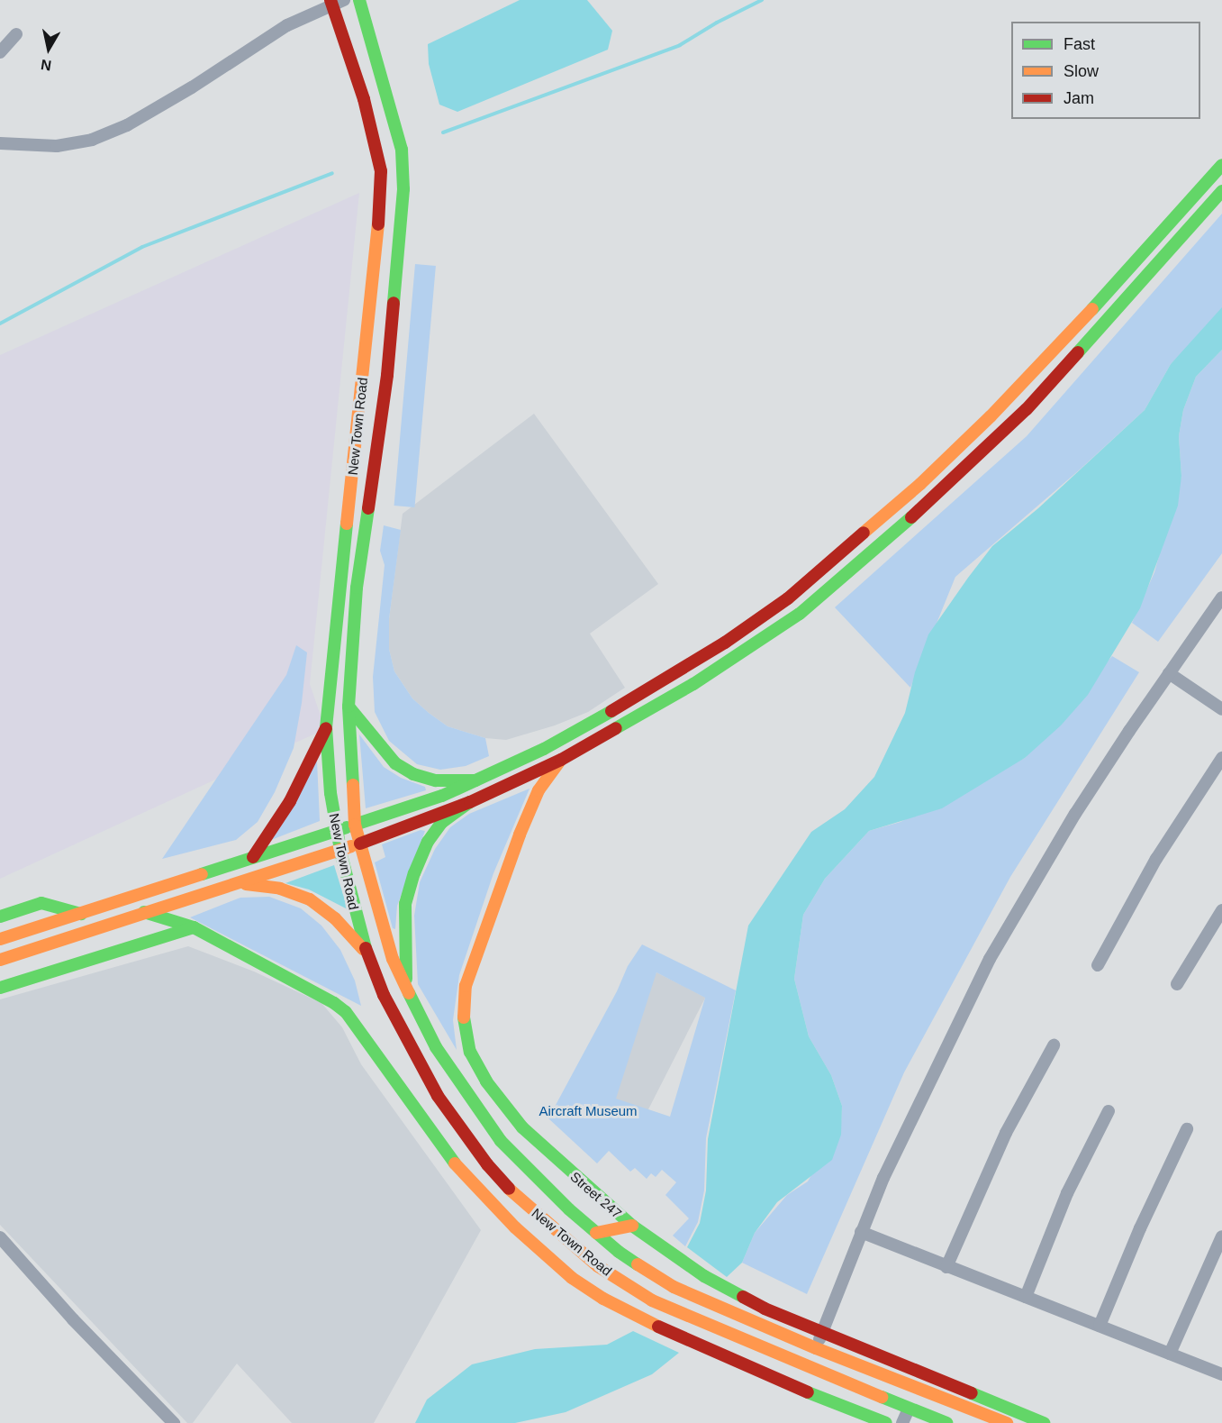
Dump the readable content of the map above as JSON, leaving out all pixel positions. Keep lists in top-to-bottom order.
{
  "streets": {
    "main road": ["New Town Road", "Street 247"]
  },
  "parks": ["Aircraft Museum"],
  "legend": ["Fast", "Slow", "Jam"],
  "north": "bottom"
}
